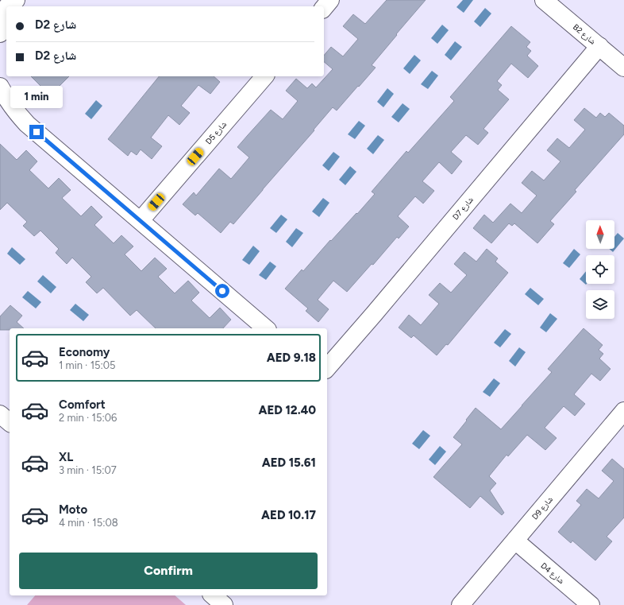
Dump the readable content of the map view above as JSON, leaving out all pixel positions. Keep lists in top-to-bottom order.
{
  "streets": {
    "street": [
      "B2 شارع",
      "D5 شارع",
      "D7 شارع",
      "D9 شارع",
      "D4 شارع"
    ]
  },
  "crossings": [
    ["B2 شارع", "D7 شارع"],
    ["D9 شارع", "D4 شارع"]
  ],
  "north": "top",
  "page": {
    "banner": ["D2 شارع", "D2 شارع"],
    "bubble": "1 min",
    "list": [
      {
        "name": "Economy",
        "note": "1 min · 15:05",
        "value": "AED 9.18"
      },
      {
        "name": "Comfort",
        "note": "2 min · 15:06",
        "value": "AED 12.40"
      },
      {
        "name": "XL",
        "note": "3 min · 15:07",
        "value": "AED 15.61"
      },
      {
        "name": "Moto",
        "note": "4 min · 15:08",
        "value": "AED 10.17"
      }
    ],
    "buttons": "Confirm"
  }
}
